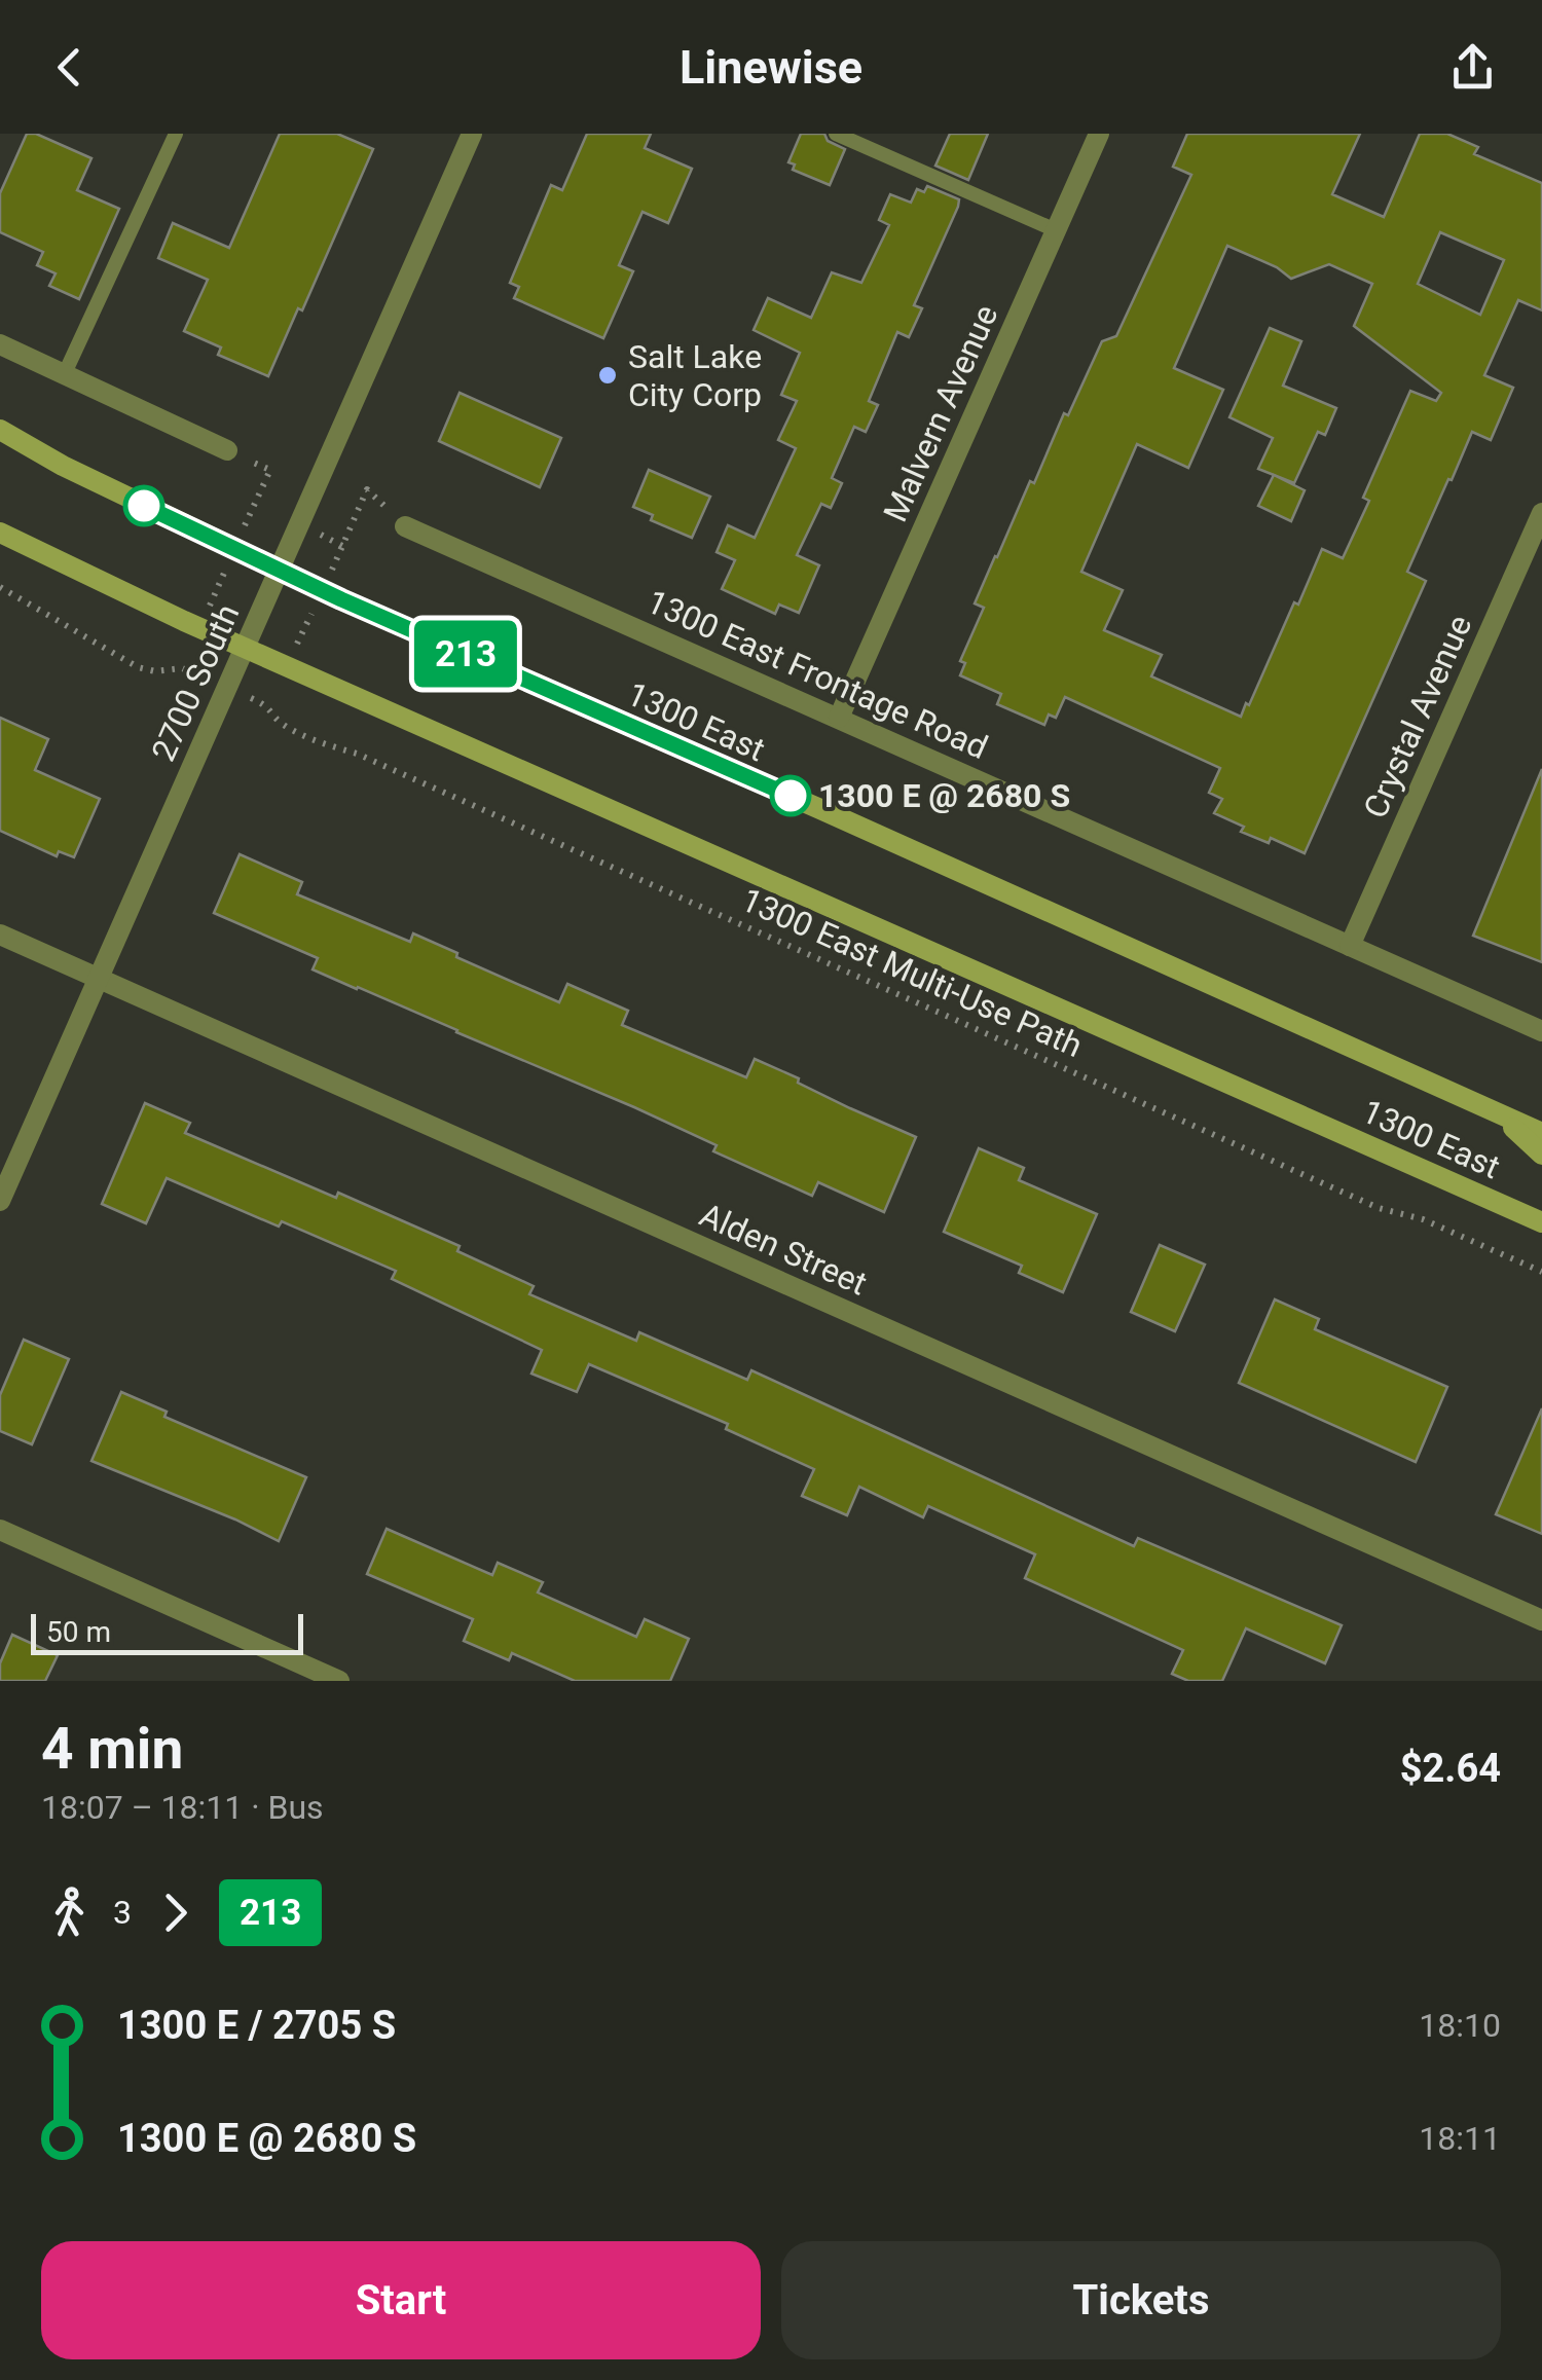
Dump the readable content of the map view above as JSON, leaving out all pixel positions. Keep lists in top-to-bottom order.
{
  "streets": {
    "main road": ["1300 East"],
    "street": [
      "Malvern Avenue",
      "1300 East Frontage Road",
      "2700 South",
      "Crystal Avenue",
      "Alden Street"
    ],
    "path": ["1300 East Multi-Use Path"]
  },
  "crossings": [
    ["Malvern Avenue", "1300 East Frontage Road"],
    ["1300 East Frontage Road", "Crystal Avenue"],
    ["2700 South", "1300 East"],
    ["2700 South", "Alden Street"],
    ["1300 East", "1300 East Multi-Use Path"]
  ],
  "places": ["Salt Lake City Corp", "1300 E @ 2680 S"],
  "lines": ["bus line 213"],
  "scale_bar": "50 m",
  "page": {
    "header": "Linewise",
    "on_map": "213",
    "scale": "50 m",
    "heading": ["4 min", "18:07 – 18:11 · Bus", "$2.64"],
    "legs": ["3", "213"],
    "list": [
      {
        "name": "1300 E / 2705 S",
        "value": "18:10"
      },
      {
        "name": "1300 E @ 2680 S",
        "value": "18:11"
      }
    ],
    "buttons": ["Start", "Tickets"]
  }
}
